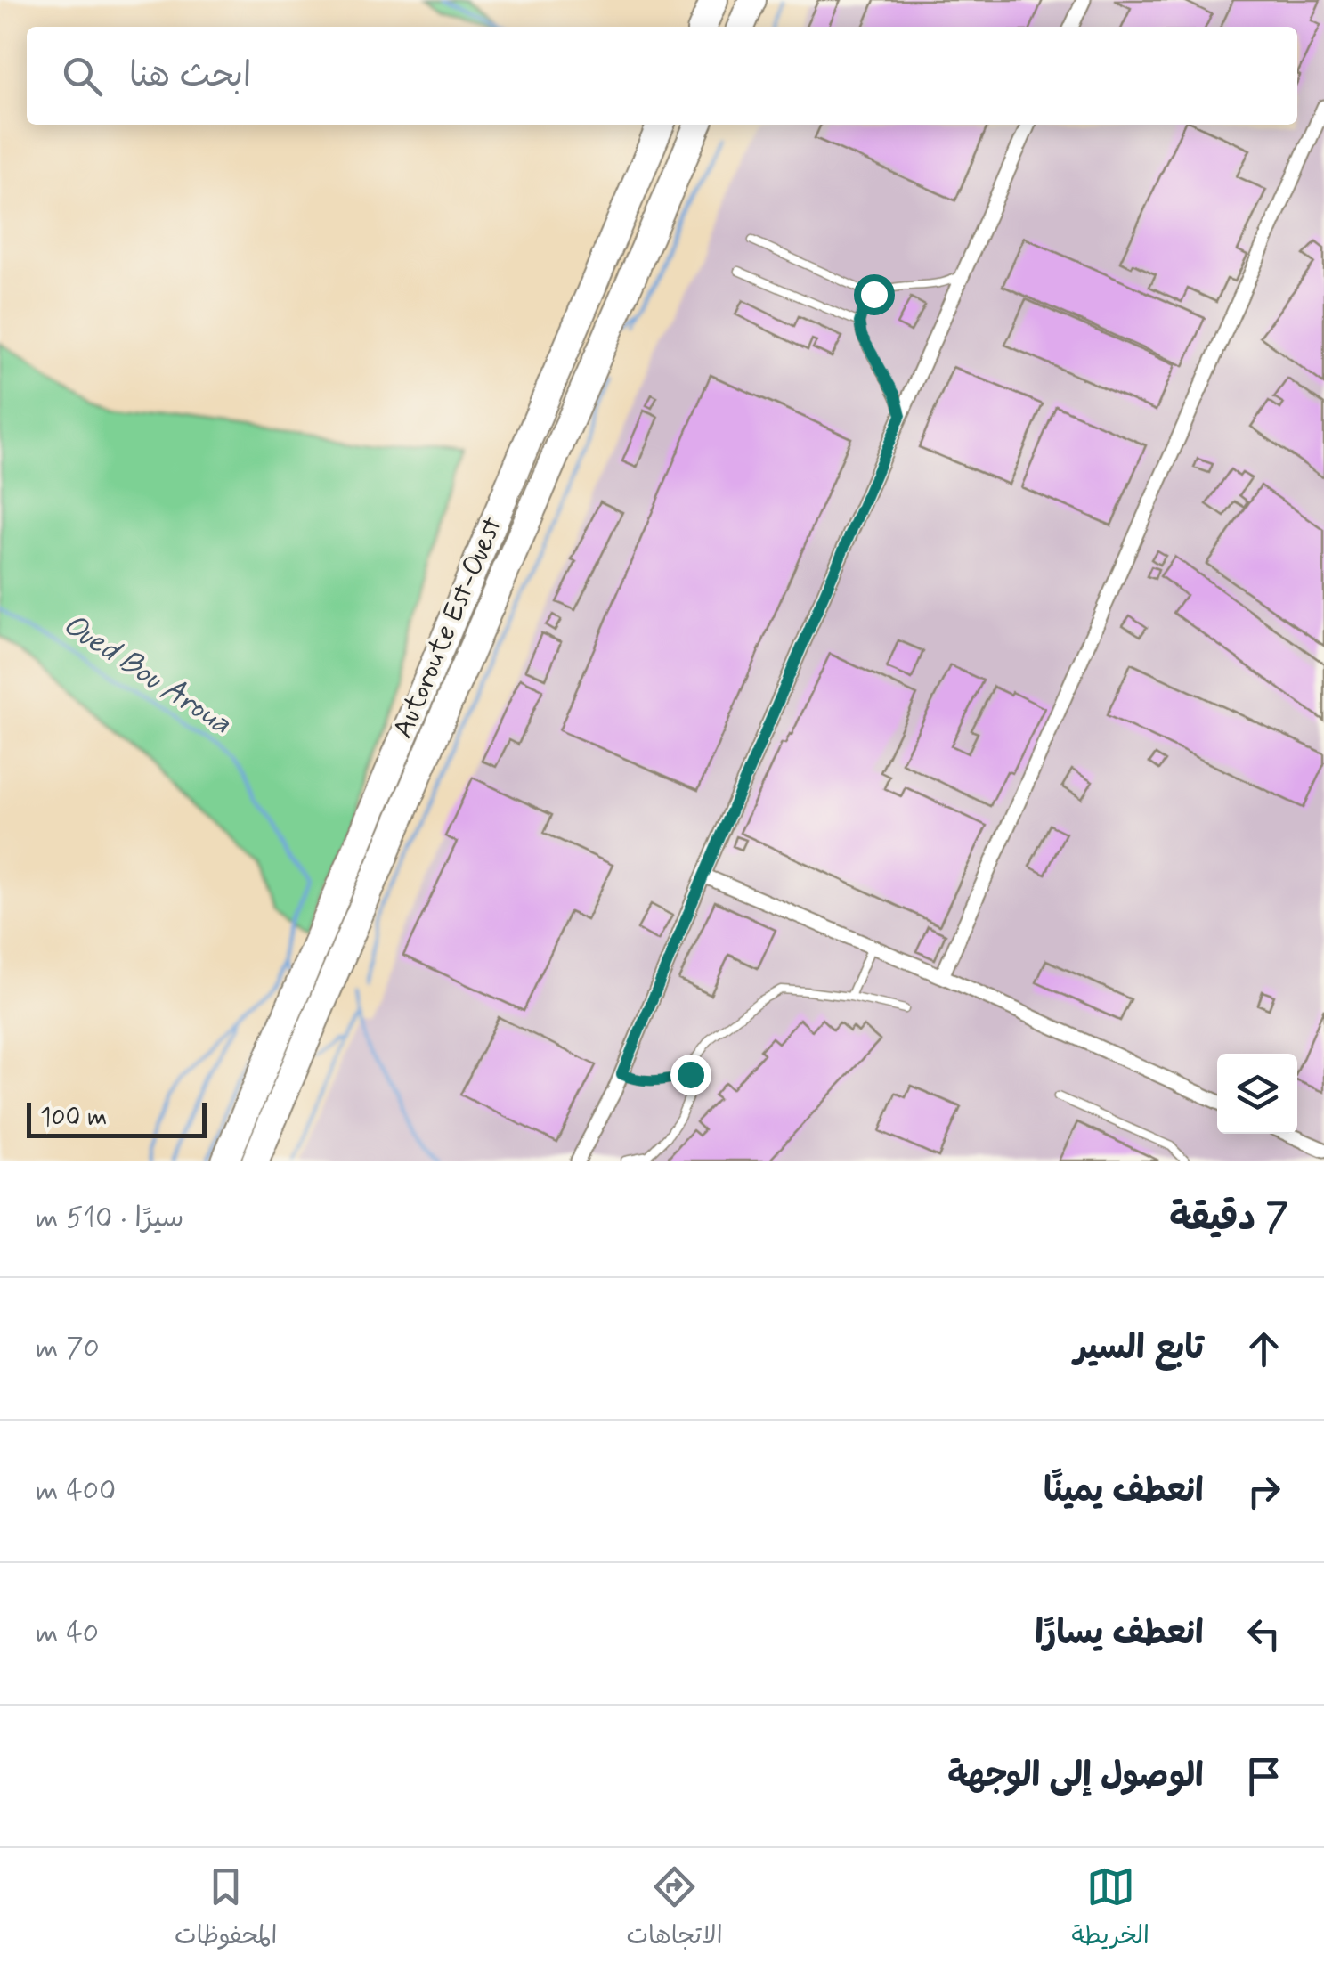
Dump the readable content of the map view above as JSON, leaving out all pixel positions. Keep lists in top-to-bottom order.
{
  "streets": {
    "highway": ["Autoroute Est-Ouest"]
  },
  "water": ["Oued Bou Aroua"],
  "scale_bar": "100 m",
  "page": {
    "search": "ابحث هنا",
    "scale": "100 m",
    "heading": ["7 دقيقة", "سيرًا · 510 m"],
    "list": [
      ["تابع السير", "70 m"],
      ["انعطف يمينًا", "400 m"],
      ["انعطف يسارًا", "40 m"],
      "الوصول إلى الوجهة"
    ],
    "nav": ["الخريطة", "الاتجاهات", "المحفوظات"]
  }
}
